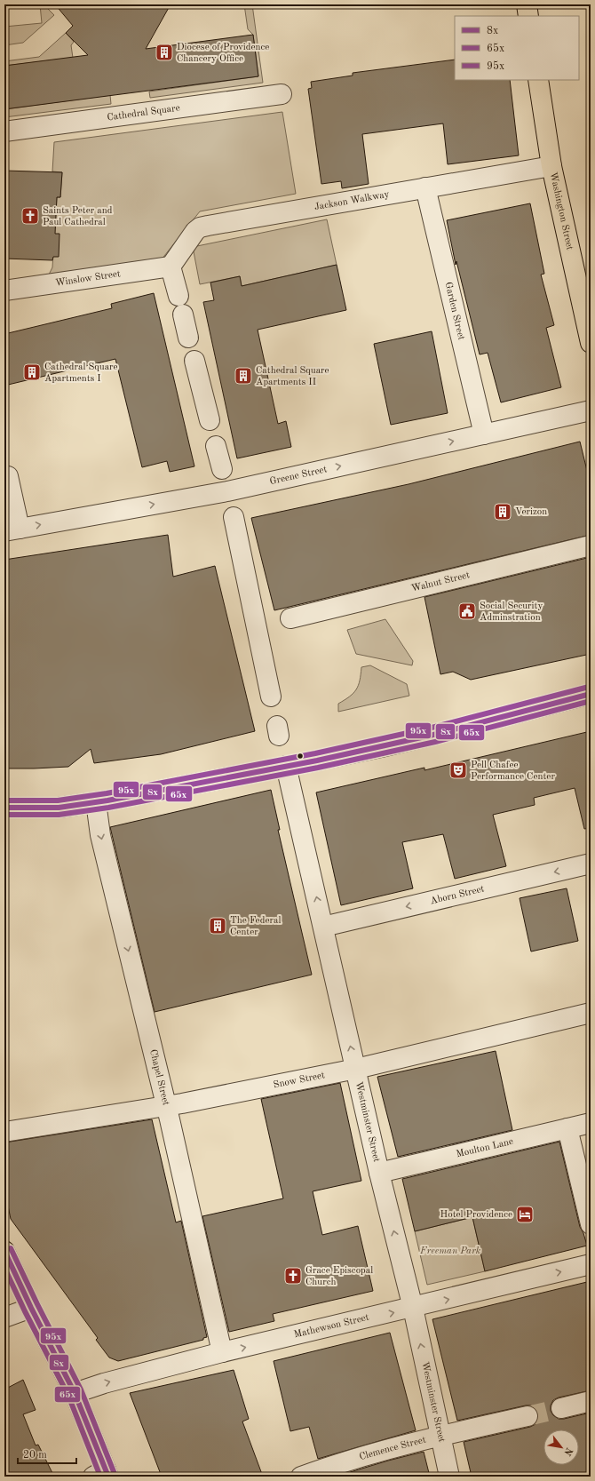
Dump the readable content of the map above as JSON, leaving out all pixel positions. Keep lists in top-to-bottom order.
{
  "streets": {
    "main road": ["Washington Street"],
    "street": [
      "Cathedral Square",
      "Jackson Walkway",
      "Winslow Street",
      "Garden Street",
      "Greene Street",
      "Walnut Street",
      "Aborn Street",
      "Chapel Street",
      "Snow Street",
      "Westminster Street",
      "Moulton Lane",
      "Mathewson Street",
      "Clemence Street"
    ]
  },
  "crossings": [
    ["Jackson Walkway", "Washington Street"],
    ["Jackson Walkway", "Winslow Street"],
    ["Jackson Walkway", "Garden Street"],
    ["Garden Street", "Greene Street"],
    ["Aborn Street", "Westminster Street"],
    ["Chapel Street", "Snow Street"],
    ["Chapel Street", "Mathewson Street"],
    ["Snow Street", "Westminster Street"],
    ["Westminster Street", "Moulton Lane"],
    ["Westminster Street", "Mathewson Street"],
    ["Westminster Street", "Clemence Street"]
  ],
  "one_way": [
    "Greene Street",
    "Aborn Street",
    "Chapel Street",
    "Westminster Street",
    "Mathewson Street"
  ],
  "parks": ["Freeman Park"],
  "places": {
    "building": [
      "Diocese of Providence Chancery Office",
      "Cathedral Square Apartments I",
      "Cathedral Square Apartments II",
      "Verizon",
      "The Federal Center"
    ],
    "church": ["Saints Peter and Paul Cathedral", "Grace Episcopal Church"],
    "public building": ["Social Security Adminstration"],
    "theatre": ["Pell Chafee Performance Center"],
    "hotel": ["Hotel Providence"]
  },
  "lines": ["transit line 95x", "transit line 8x", "transit line 65x"],
  "legend": ["8x", "65x", "95x"],
  "scale_bar": "20 m",
  "north": "bottom right"
}
